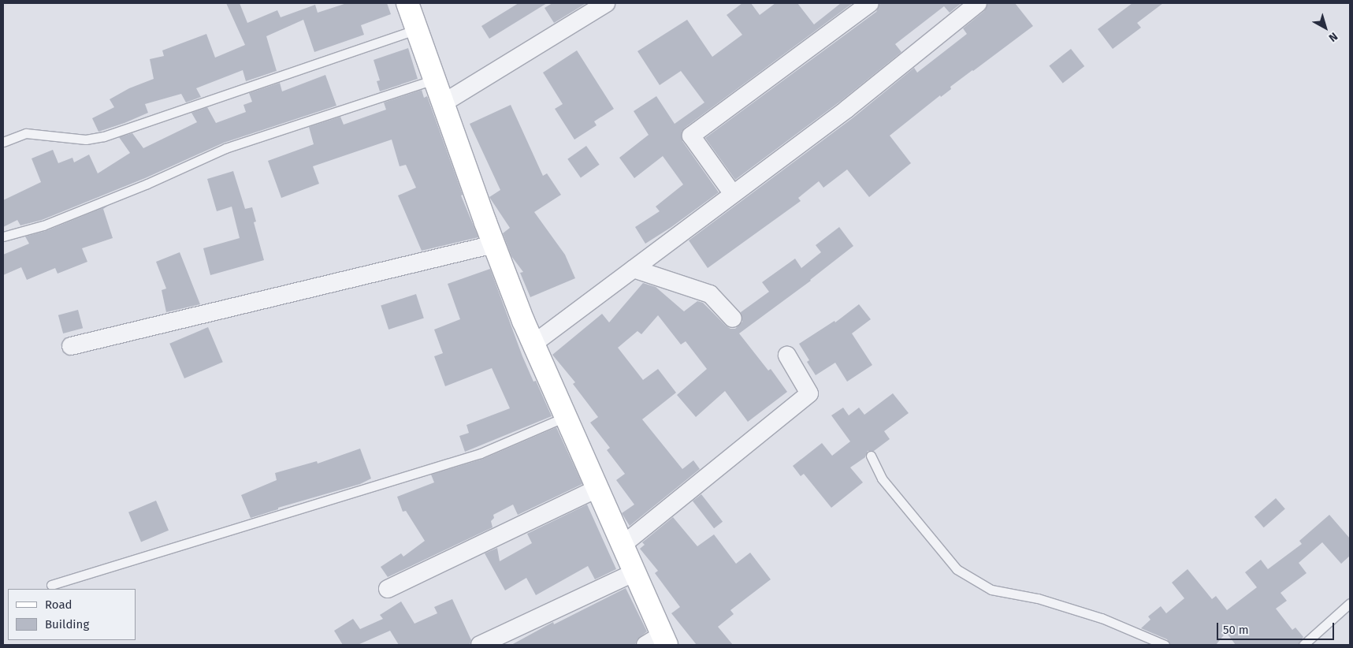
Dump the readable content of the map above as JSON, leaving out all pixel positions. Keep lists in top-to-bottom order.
{
  "legend": ["Road", "Building"],
  "scale_bar": "50 m",
  "north": "bottom right"
}
